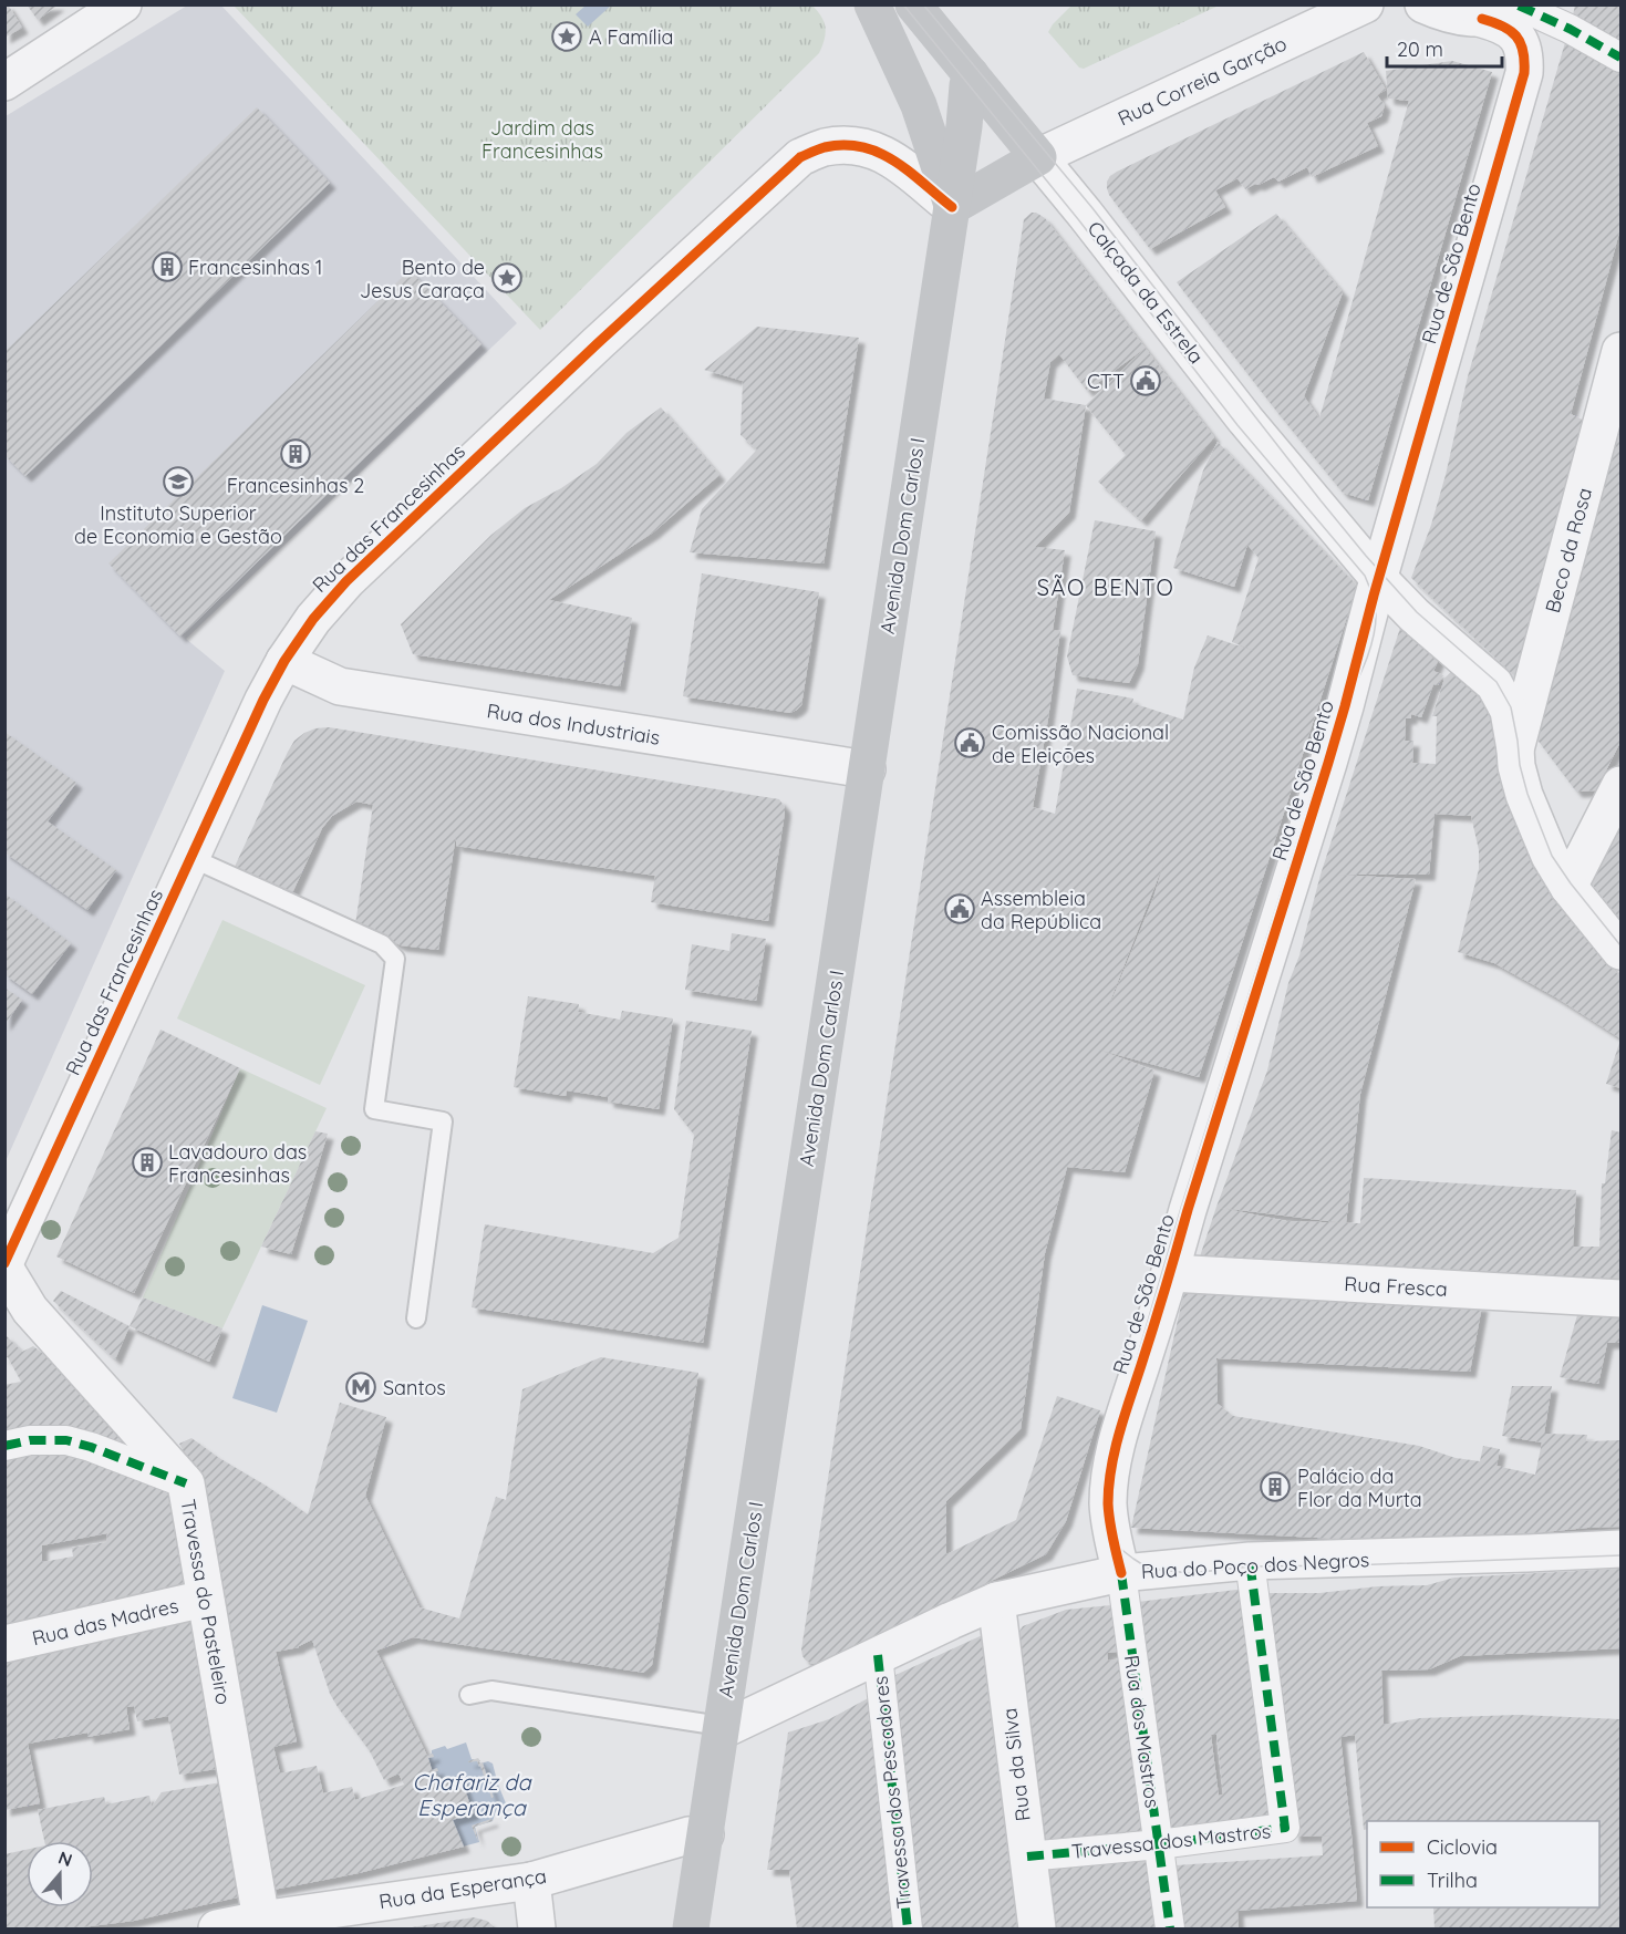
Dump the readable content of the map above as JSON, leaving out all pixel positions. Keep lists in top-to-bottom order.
{
  "streets": {
    "main road": ["Calçada da Estrela", "Avenida Dom Carlos I"],
    "street": [
      "Rua Correia Garção",
      "Rua de São Bento",
      "Rua das Francesinhas",
      "Beco da Rosa",
      "Rua dos Industriais",
      "Rua Fresca",
      "Rua do Poço dos Negros",
      "Travessa do Pasteleiro",
      "Rua das Madres",
      "Rua dos Mastros",
      "Rua da Silva",
      "Travessa dos Pescadores",
      "Travessa dos Mastros",
      "Rua da Esperança"
    ]
  },
  "crossings": [
    ["Rua Correia Garção", "Calçada da Estrela"],
    ["Rua de São Bento", "Calçada da Estrela"],
    ["Rua de São Bento", "Rua Fresca"],
    ["Rua de São Bento", "Rua do Poço dos Negros"],
    ["Rua de São Bento", "Rua dos Mastros"],
    ["Calçada da Estrela", "Avenida Dom Carlos I"],
    ["Calçada da Estrela", "Beco da Rosa"],
    ["Rua das Francesinhas", "Avenida Dom Carlos I"],
    ["Rua das Francesinhas", "Rua dos Industriais"],
    ["Rua das Francesinhas", "Travessa do Pasteleiro"],
    ["Avenida Dom Carlos I", "Rua dos Industriais"],
    ["Avenida Dom Carlos I", "Rua do Poço dos Negros"],
    ["Avenida Dom Carlos I", "Rua da Esperança"],
    ["Rua do Poço dos Negros", "Rua dos Mastros"],
    ["Rua do Poço dos Negros", "Rua da Silva"],
    ["Rua do Poço dos Negros", "Travessa dos Pescadores"],
    ["Rua do Poço dos Negros", "Travessa dos Mastros"],
    ["Travessa do Pasteleiro", "Rua das Madres"],
    ["Travessa do Pasteleiro", "Rua da Esperança"],
    ["Rua dos Mastros", "Travessa dos Mastros"],
    ["Rua da Silva", "Travessa dos Mastros"]
  ],
  "districts": ["SÃO BENTO"],
  "water": ["Chafariz da Esperança"],
  "parks": ["Jardim das Francesinhas"],
  "places": {
    "place": ["A Família", "Bento de Jesus Caraça"],
    "building": [
      "Francesinhas 1",
      "Francesinhas 2",
      "Lavadouro das Francesinhas",
      "Palácio da Flor da Murta"
    ],
    "public building": ["CTT", "Comissão Nacional de Eleições", "Assembleia da República"],
    "school or university": ["Instituto Superior de Economia e Gestão"],
    "metro station": ["Santos"]
  },
  "legend": ["Ciclovia", "Trilha"],
  "scale_bar": "20 m",
  "north": "top"
}
